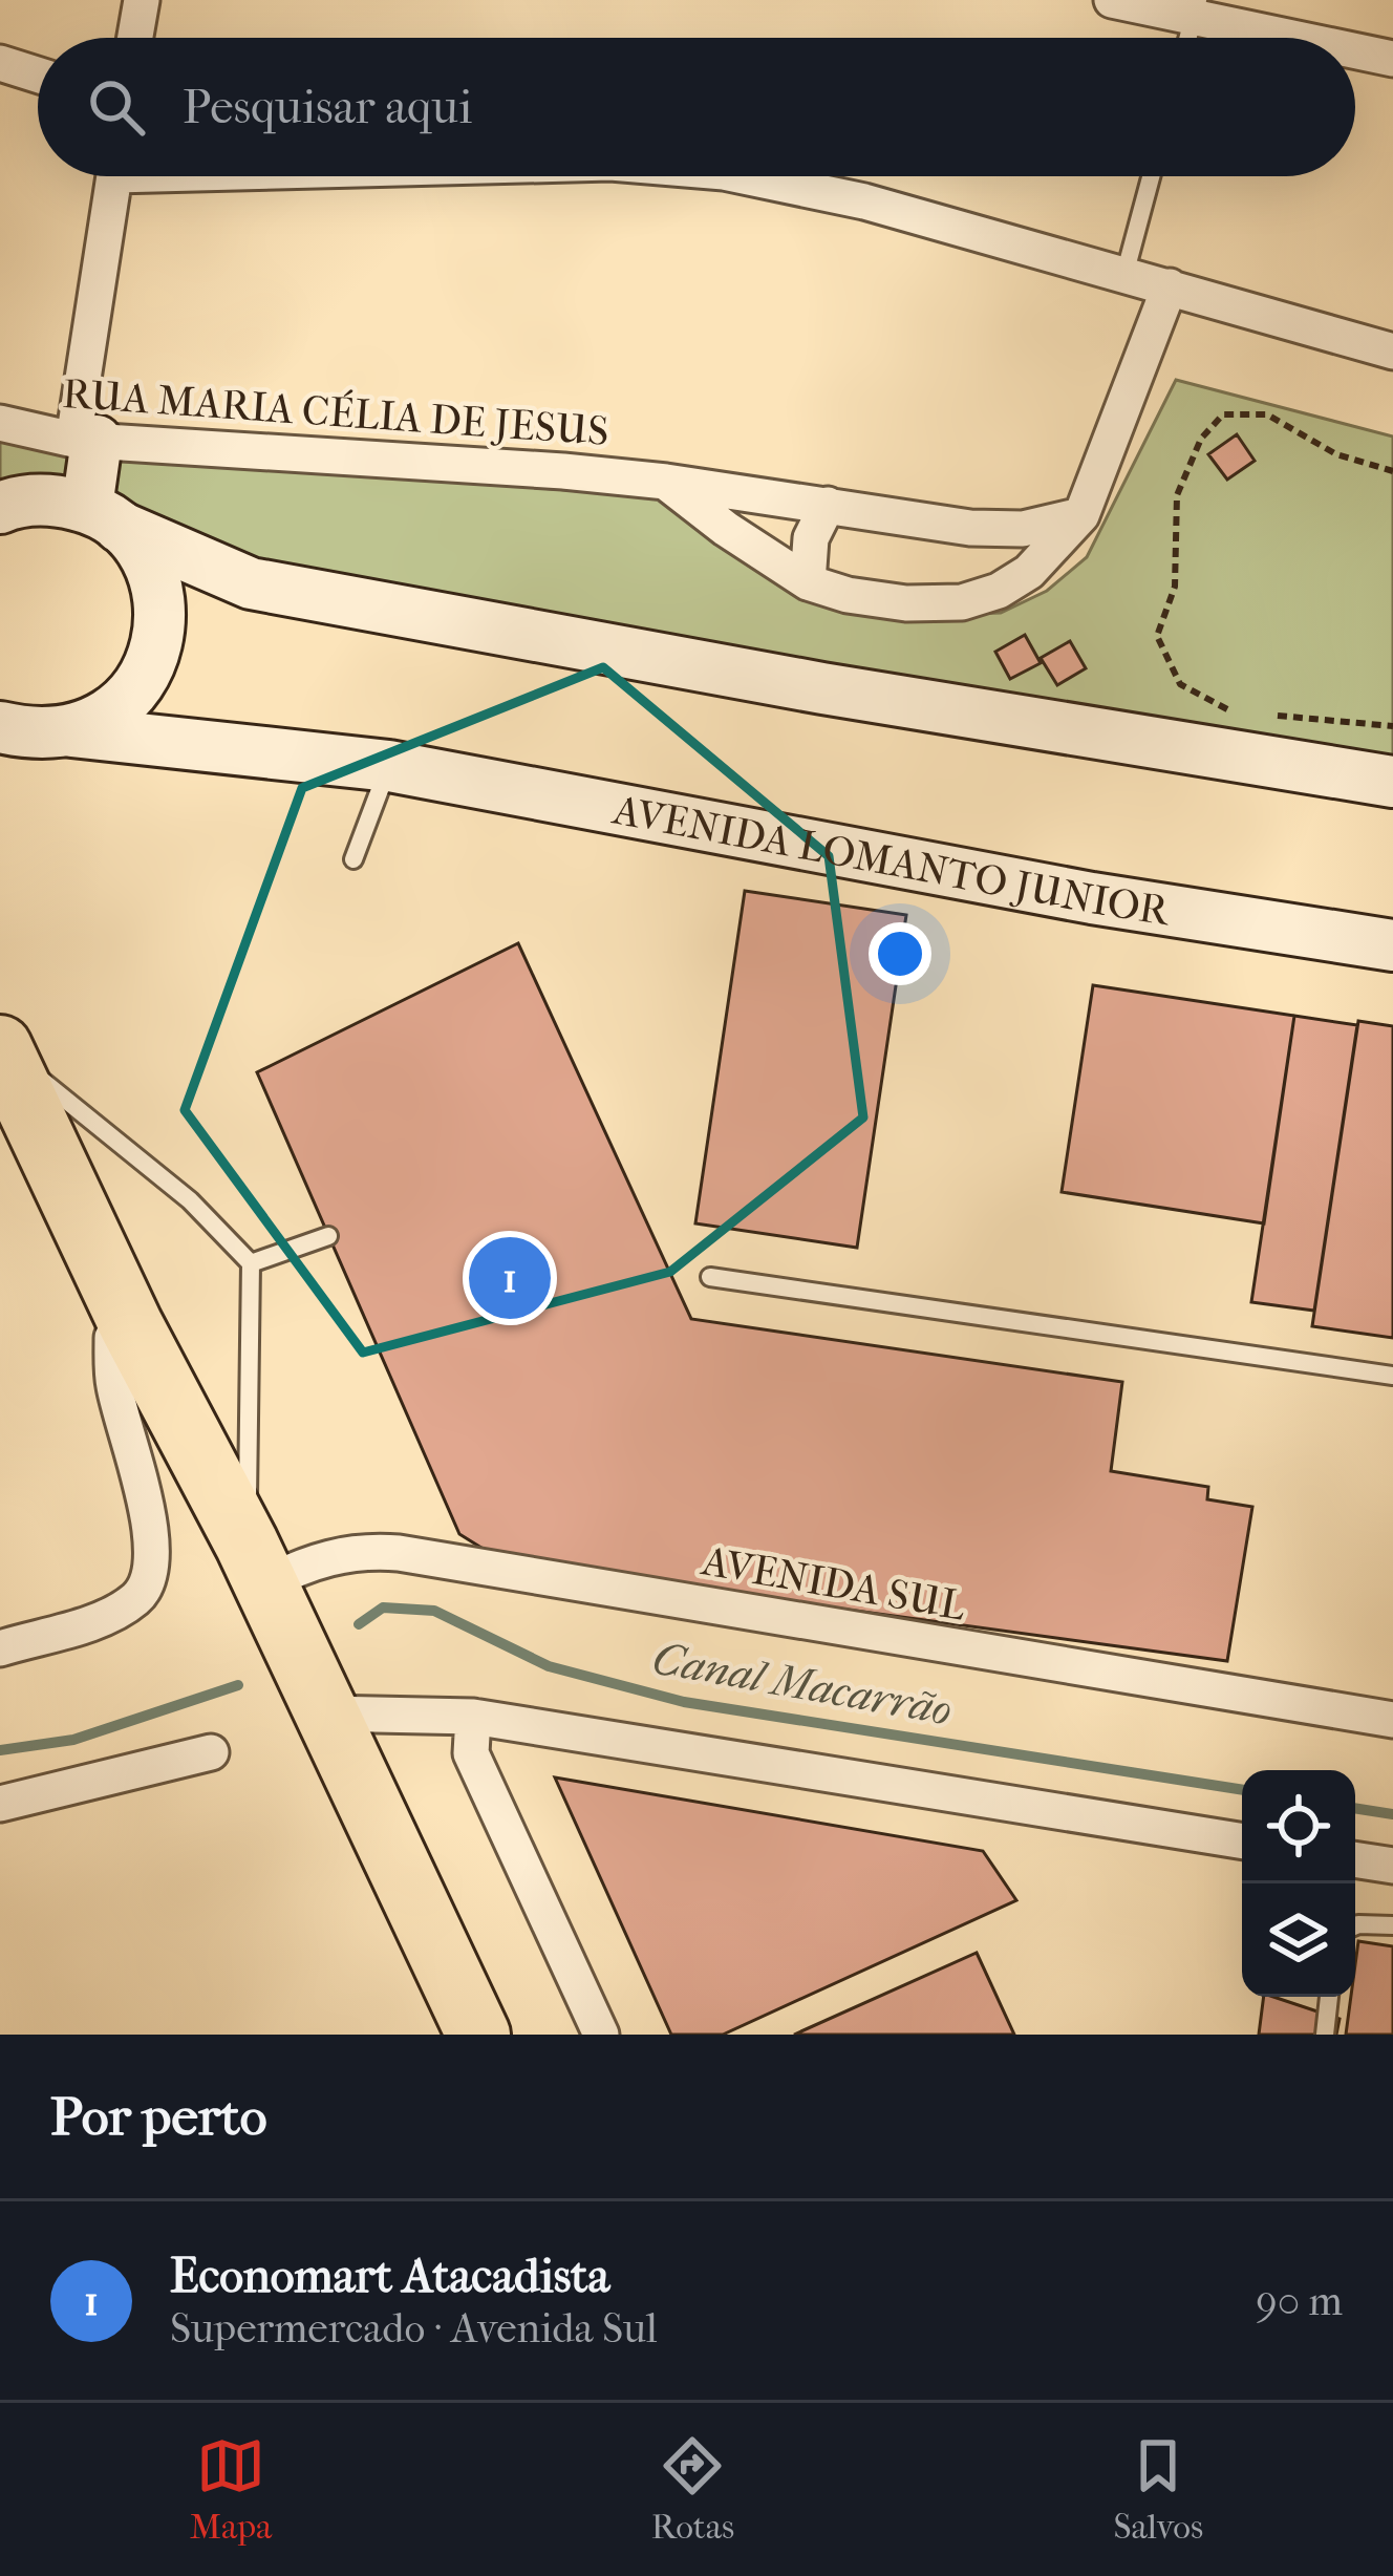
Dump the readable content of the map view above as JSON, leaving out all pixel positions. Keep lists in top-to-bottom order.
{
  "streets": {
    "main road": ["AVENIDA LOMANTO JUNIOR"],
    "street": ["RUA MARIA CÉLIA DE JESUS", "AVENIDA SUL"]
  },
  "water": ["Canal Macarrão"],
  "page": {
    "search": "Pesquisar aqui",
    "pins": "1",
    "heading": "Por perto",
    "list": [
      {
        "mark": "1",
        "name": "Economart Atacadista",
        "note": "Supermercado · Avenida Sul",
        "value": "90 m"
      }
    ],
    "nav": ["Mapa", "Rotas", "Salvos"]
  }
}
